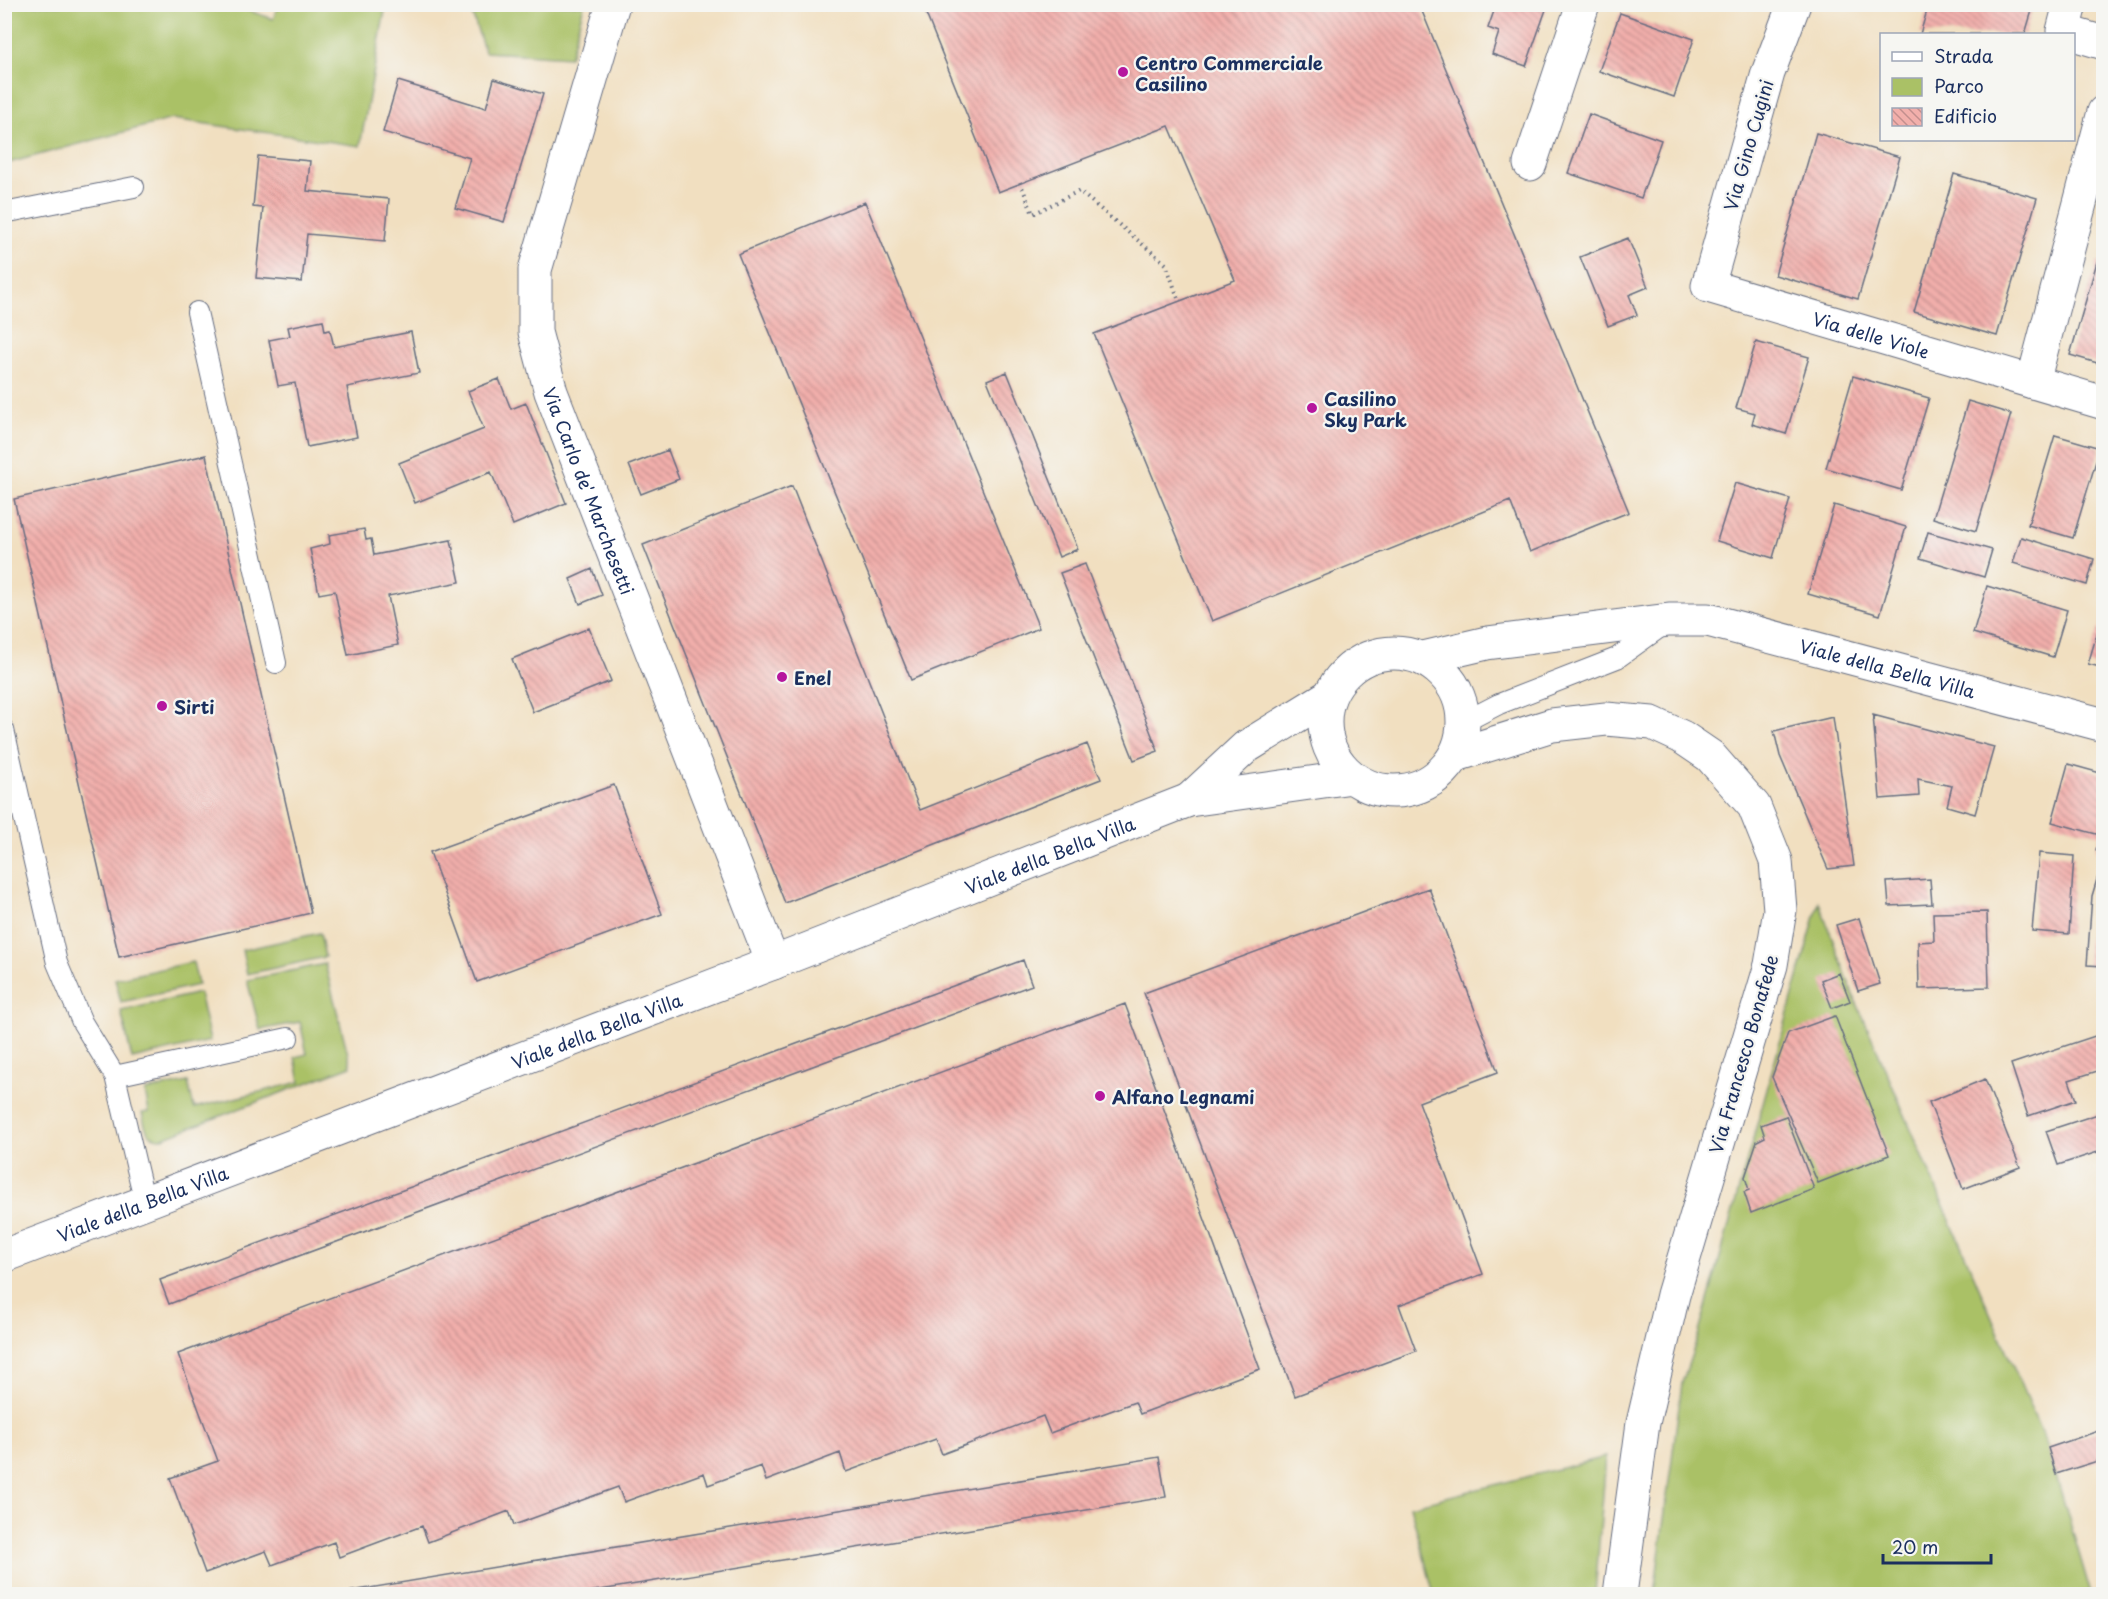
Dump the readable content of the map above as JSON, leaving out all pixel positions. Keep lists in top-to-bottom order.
{
  "streets": {
    "street": [
      "Via Gino Cugini",
      "Via delle Viole",
      "Via Carlo de' Marchesetti",
      "Viale della Bella Villa",
      "Via Francesco Bonafede"
    ]
  },
  "crossings": [
    ["Via Gino Cugini", "Via delle Viole"],
    ["Via Carlo de' Marchesetti", "Viale della Bella Villa"],
    ["Viale della Bella Villa", "Via Francesco Bonafede"]
  ],
  "places": [
    "Centro Commerciale Casilino",
    "Casilino Sky Park",
    "Enel",
    "Sirti",
    "Alfano Legnami"
  ],
  "legend": ["Strada", "Parco", "Edificio"],
  "scale_bar": "20 m"
}
